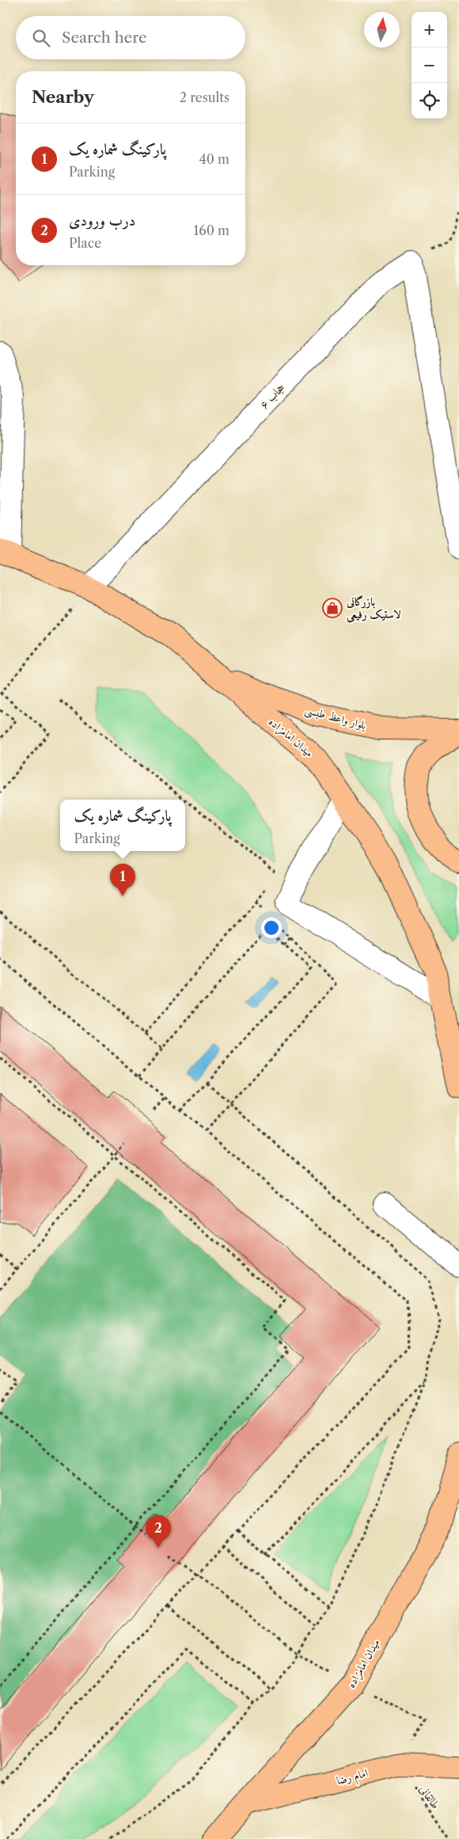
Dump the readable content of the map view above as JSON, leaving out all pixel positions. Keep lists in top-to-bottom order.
{
  "streets": {
    "main road": ["بلوار واعظ طبسی", "میدان امامزاده", "امام رضا"],
    "street": ["حجاب ۶"],
    "path": ["طالقانی"]
  },
  "crossings": [
    ["حجاب ۶", "میدان امامزاده"],
    ["بلوار واعظ طبسی", "میدان امامزاده"],
    ["میدان امامزاده", "امام رضا"],
    ["امام رضا", "طالقانی"]
  ],
  "places": {
    "shop": ["بازرگانی لاستیک رفیعی"]
  },
  "north": "top",
  "page": {
    "map_buttons": ["+", "−"],
    "search": "Search here",
    "heading": ["Nearby", "2 results"],
    "list": [
      {
        "mark": "1",
        "name": "پارکینگ شماره یک",
        "note": "Parking",
        "value": "40 m"
      },
      {
        "mark": "2",
        "name": "درب ورودی",
        "note": "Place",
        "value": "160 m"
      }
    ],
    "popup": ["پارکینگ شماره یک", "Parking"],
    "pins": ["1", "2"]
  }
}
